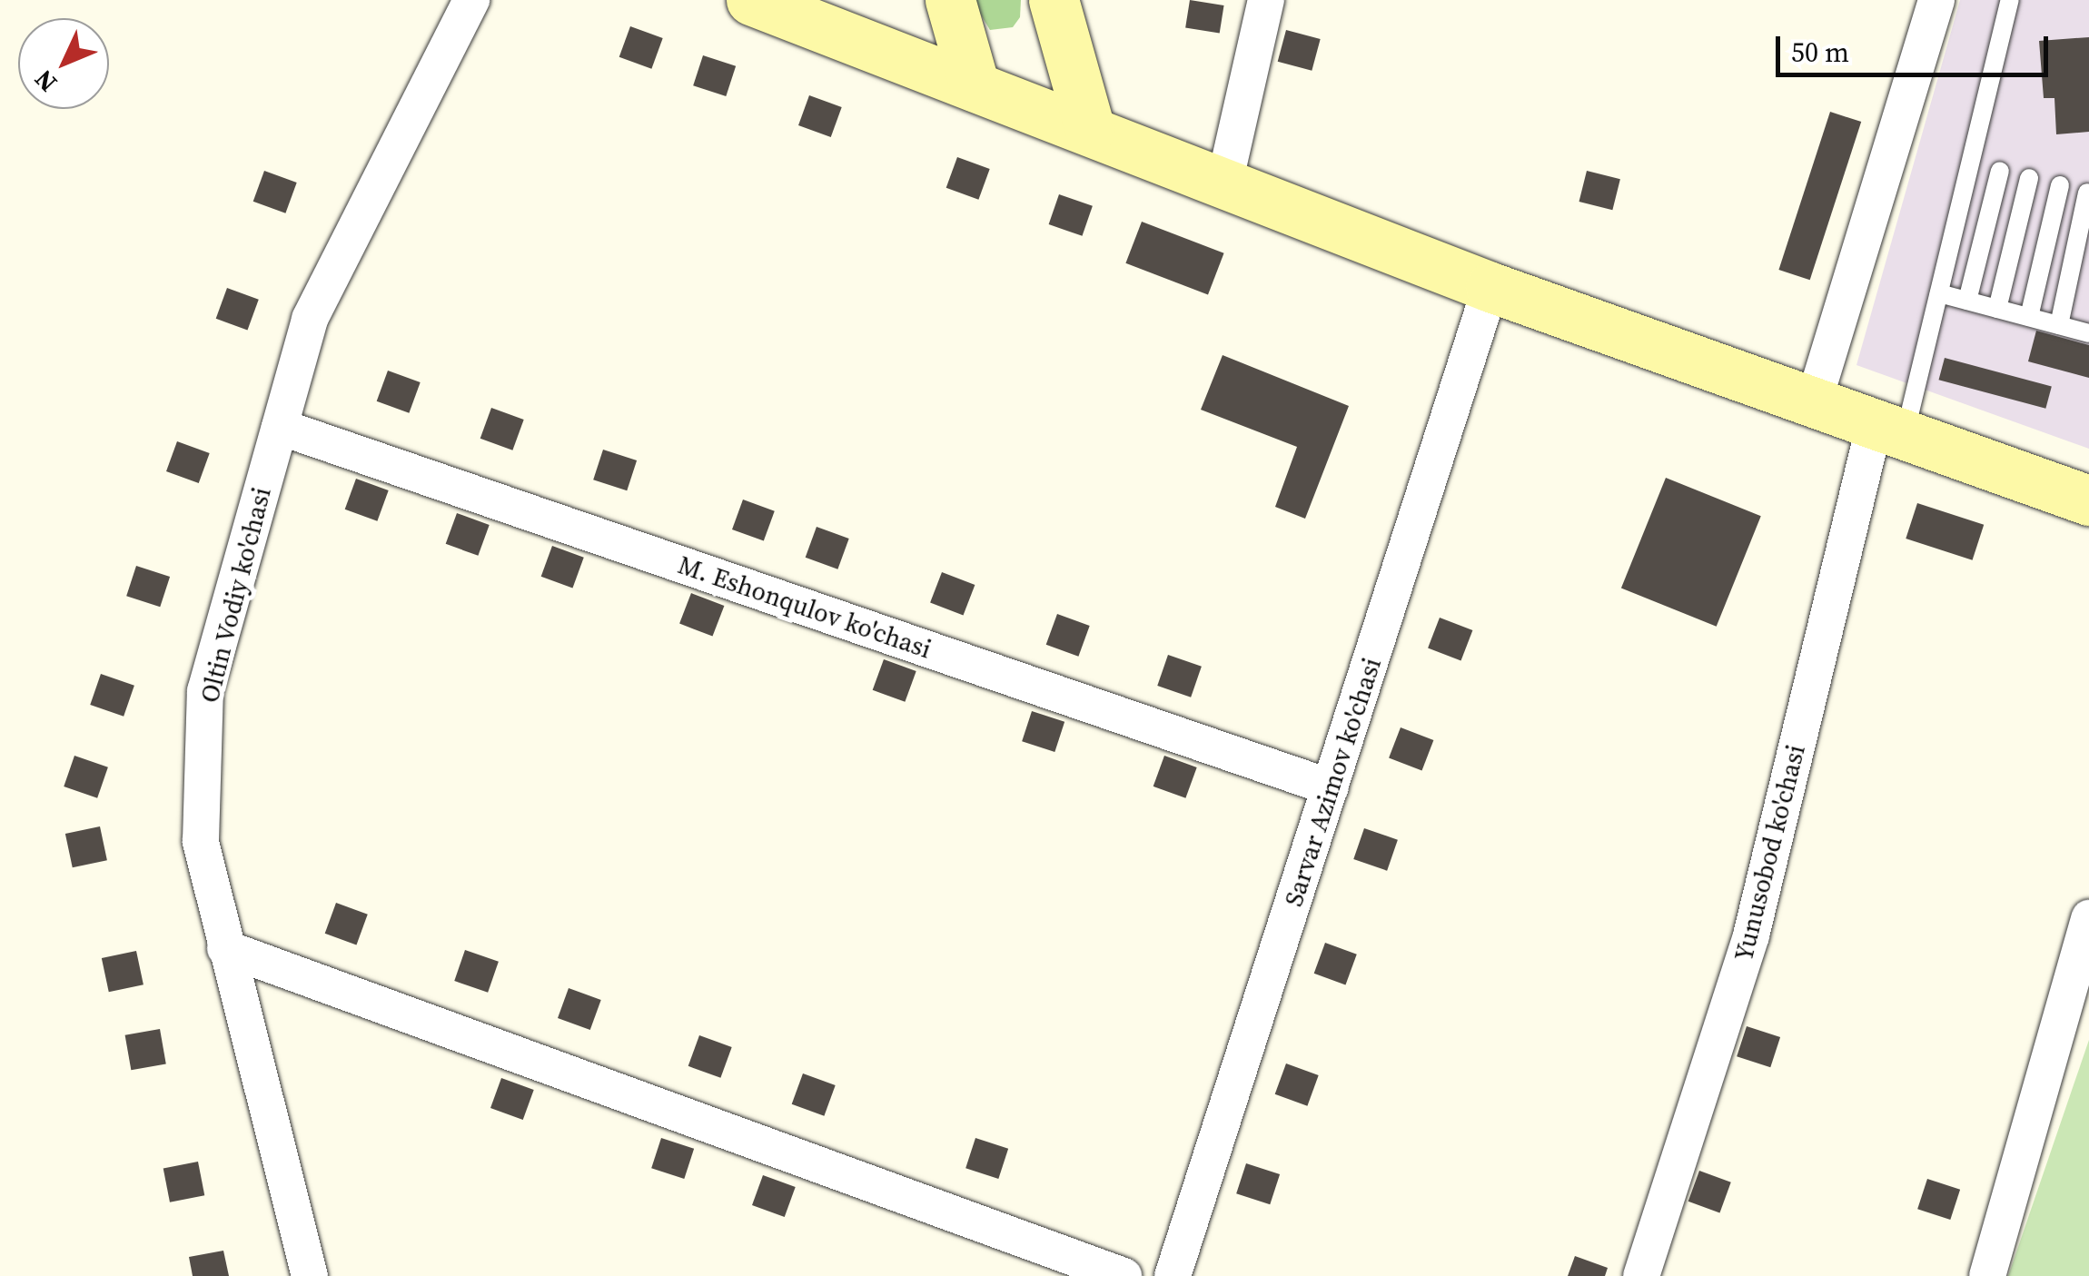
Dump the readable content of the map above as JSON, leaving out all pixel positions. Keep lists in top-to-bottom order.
{
  "streets": {
    "street": [
      "Oltin Vodiy ko'chasi",
      "M. Eshonqulov ko'chasi",
      "Sarvar Azimov ko'chasi",
      "Yunusobod ko'chasi"
    ]
  },
  "crossings": [
    ["Oltin Vodiy ko'chasi", "M. Eshonqulov ko'chasi"],
    ["M. Eshonqulov ko'chasi", "Sarvar Azimov ko'chasi"]
  ],
  "scale_bar": "50 m",
  "north": "bottom left"
}
